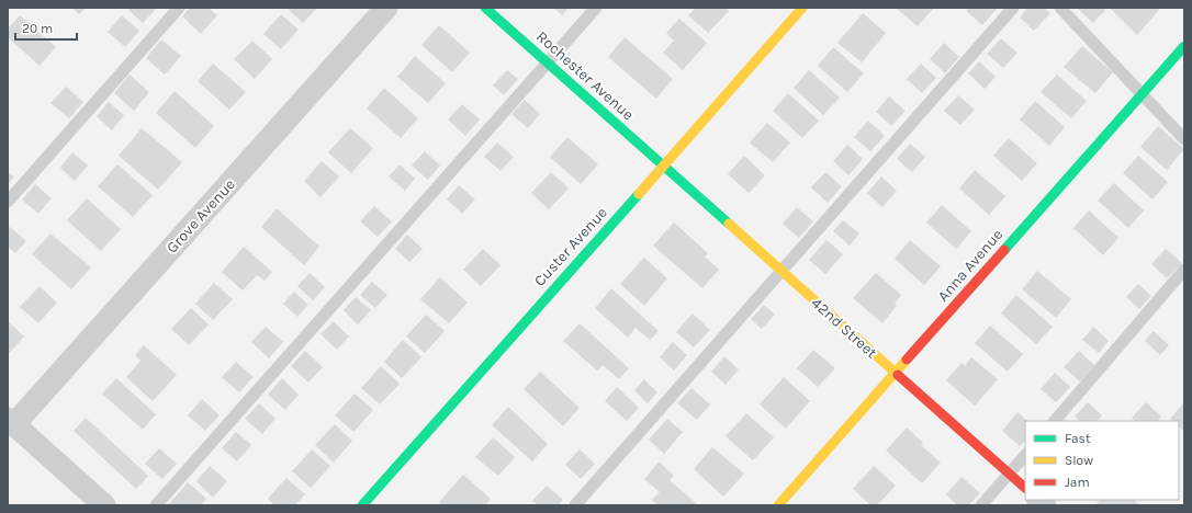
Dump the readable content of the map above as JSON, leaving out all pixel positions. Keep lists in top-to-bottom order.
{
  "streets": {
    "street": [
      "Rochester Avenue",
      "Grove Avenue",
      "Custer Avenue",
      "Anna Avenue",
      "42nd Street"
    ]
  },
  "crossings": [
    ["Rochester Avenue", "Custer Avenue"],
    ["Rochester Avenue", "42nd Street"],
    ["Custer Avenue", "42nd Street"],
    ["Anna Avenue", "42nd Street"]
  ],
  "legend": ["Fast", "Slow", "Jam"],
  "scale_bar": "20 m"
}
